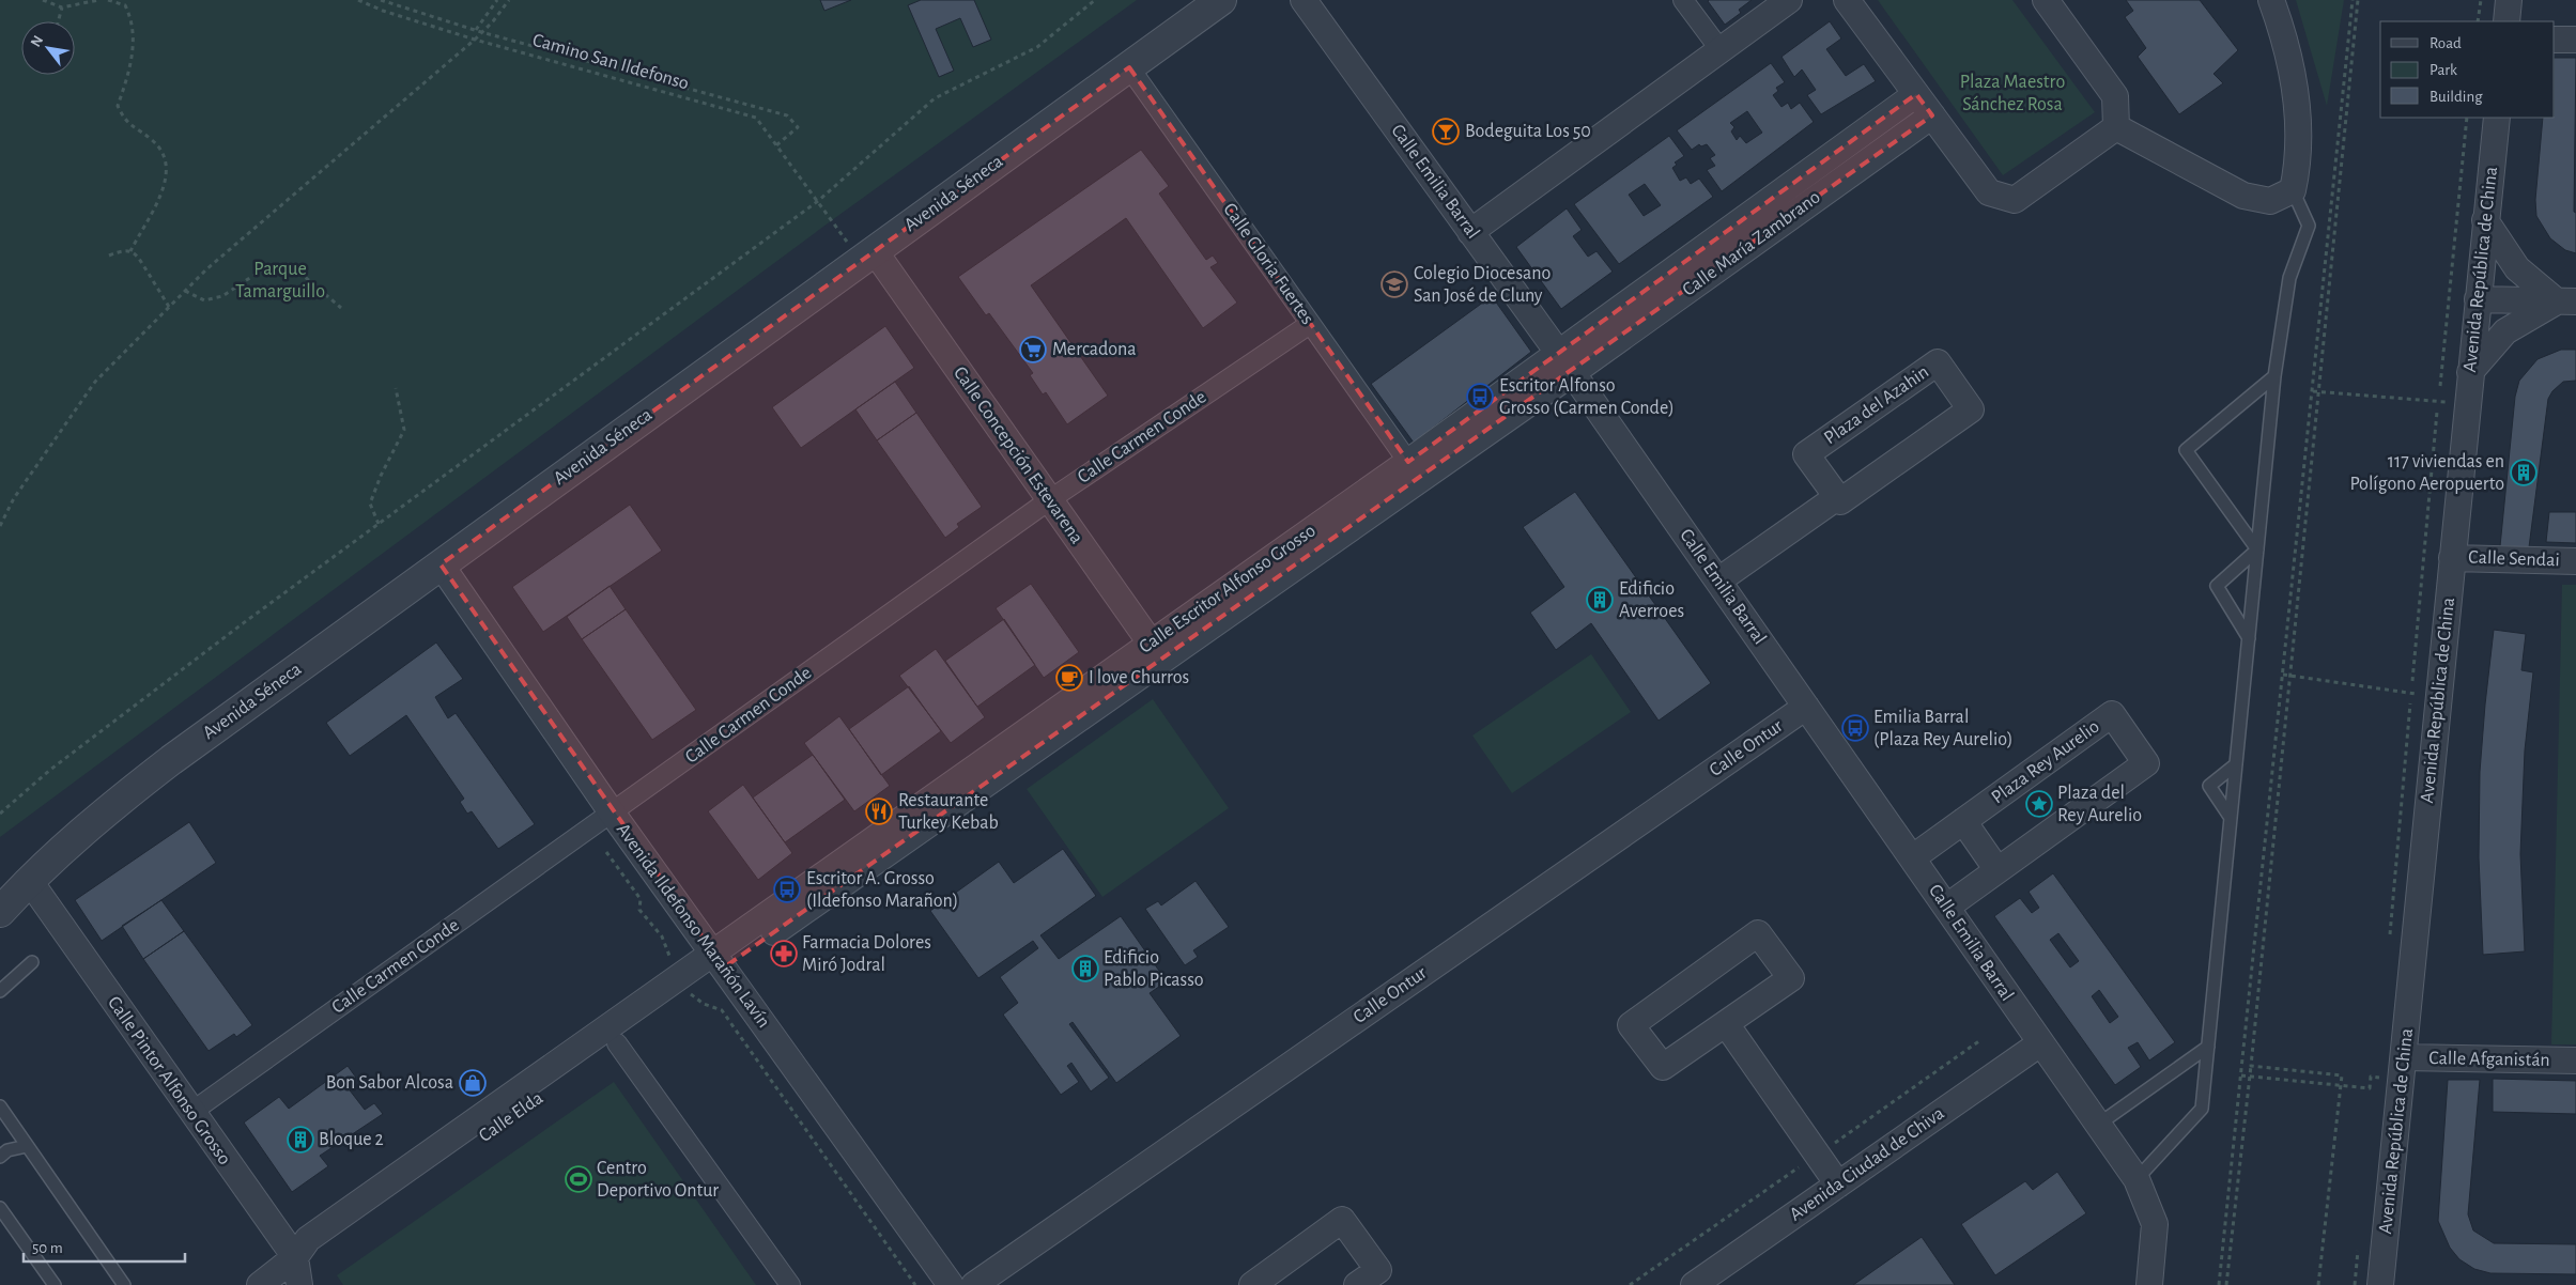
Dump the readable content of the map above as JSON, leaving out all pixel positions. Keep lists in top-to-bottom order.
{
  "streets": {
    "street": [
      "Calle Emilia Barral",
      "Avenida Séneca",
      "Calle María Zambrano",
      "Calle Gloria Fuertes",
      "Avenida República de China",
      "Plaza del Azahin",
      "Calle Carmen Conde",
      "Calle Concepción Estevarena",
      "Calle Sendai",
      "Calle Escritor Alfonso Grosso",
      "Calle Ontur",
      "Plaza Rey Aurelio",
      "Avenida Ildefonso Marañón Lavín",
      "Calle Afganistán",
      "Calle Pintor Alfonso Grosso",
      "Calle Elda",
      "Avenida Ciudad de Chiva"
    ],
    "path": ["Camino San Ildefonso"]
  },
  "crossings": [
    ["Camino San Ildefonso", "Avenida Séneca"],
    ["Camino San Ildefonso", "Calle Concepción Estevarena"],
    ["Calle Emilia Barral", "Calle María Zambrano"],
    ["Calle Emilia Barral", "Plaza del Azahin"],
    ["Calle Emilia Barral", "Calle Escritor Alfonso Grosso"],
    ["Calle Emilia Barral", "Calle Ontur"],
    ["Calle Emilia Barral", "Plaza Rey Aurelio"],
    ["Calle Emilia Barral", "Avenida Ciudad de Chiva"],
    ["Avenida Séneca", "Calle Gloria Fuertes"],
    ["Avenida Séneca", "Calle Concepción Estevarena"],
    ["Avenida Séneca", "Avenida Ildefonso Marañón Lavín"],
    ["Avenida Séneca", "Calle Pintor Alfonso Grosso"],
    ["Calle María Zambrano", "Calle Escritor Alfonso Grosso"],
    ["Calle Gloria Fuertes", "Calle Carmen Conde"],
    ["Calle Gloria Fuertes", "Calle Escritor Alfonso Grosso"],
    ["Avenida República de China", "Calle Sendai"],
    ["Avenida República de China", "Calle Afganistán"],
    ["Calle Carmen Conde", "Calle Concepción Estevarena"],
    ["Calle Carmen Conde", "Avenida Ildefonso Marañón Lavín"],
    ["Calle Carmen Conde", "Calle Pintor Alfonso Grosso"],
    ["Calle Concepción Estevarena", "Calle Escritor Alfonso Grosso"],
    ["Calle Escritor Alfonso Grosso", "Avenida Ildefonso Marañón Lavín"],
    ["Calle Escritor Alfonso Grosso", "Calle Elda"],
    ["Avenida Ildefonso Marañón Lavín", "Calle Elda"],
    ["Calle Pintor Alfonso Grosso", "Calle Elda"]
  ],
  "parks": ["Plaza Maestro Sánchez Rosa", "Parque Tamarguillo"],
  "places": {
    "bar": ["Bodeguita Los 50"],
    "school or university": ["Colegio Diocesano San José de Cluny"],
    "supermarket": ["Mercadona"],
    "bus stop": ["Escritor Alfonso Grosso (Carmen Conde)", "Emilia Barral (Plaza Rey Aurelio)", "Escritor A. Grosso (Ildefonso Marañon)"],
    "building": [
      "117 viviendas en Polígono Aeropuerto",
      "Edificio Averroes",
      "Edificio Pablo Picasso",
      "Bloque 2"
    ],
    "cafe": ["I love Churros"],
    "place": ["Plaza del Rey Aurelio"],
    "restaurant": ["Restaurante Turkey Kebab"],
    "pharmacy": ["Farmacia Dolores Miró Jodral"],
    "shop": ["Bon Sabor Alcosa"],
    "sports": ["Centro Deportivo Ontur"]
  },
  "legend": ["Road", "Park", "Building"],
  "scale_bar": "50 m",
  "north": "top left"
}
